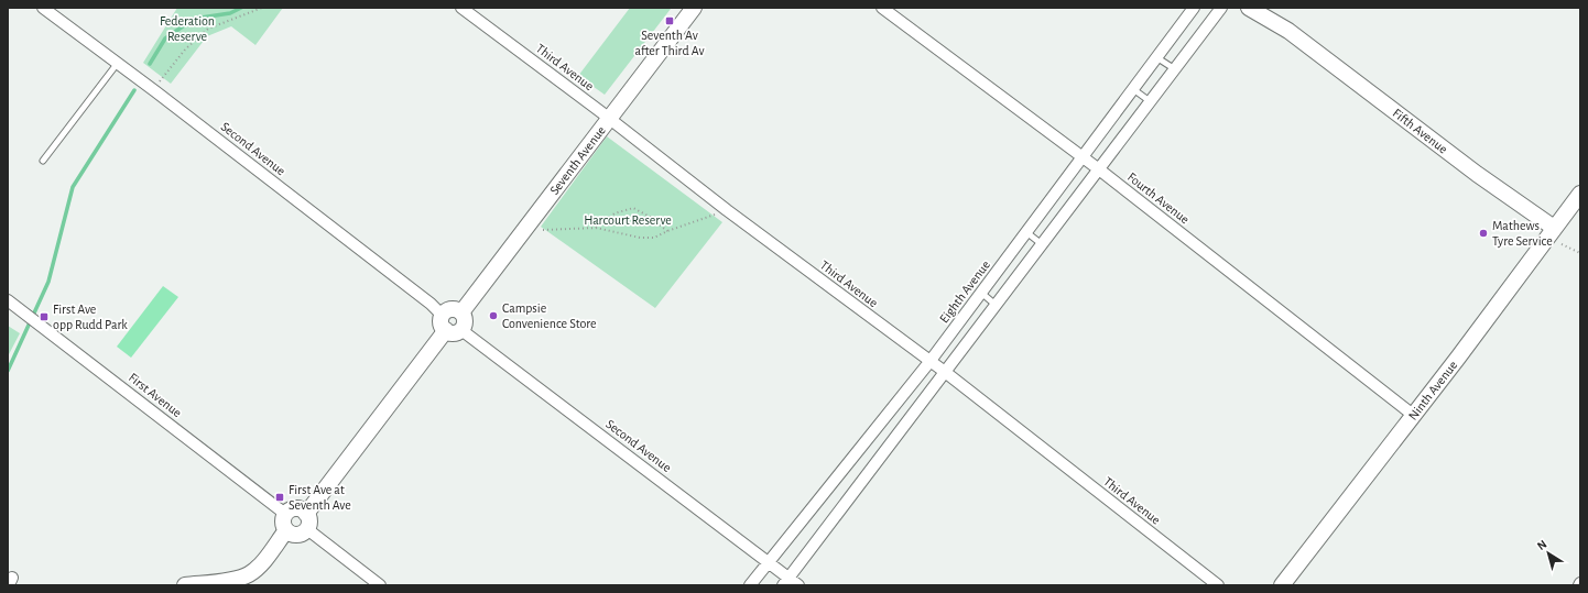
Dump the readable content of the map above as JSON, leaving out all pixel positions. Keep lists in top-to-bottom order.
{
  "streets": {
    "main road": ["Fifth Avenue", "Seventh Avenue", "Ninth Avenue"],
    "street": [
      "Third Avenue",
      "Second Avenue",
      "Fourth Avenue",
      "Eighth Avenue",
      "First Avenue"
    ]
  },
  "crossings": [
    ["Third Avenue", "Seventh Avenue"],
    ["Third Avenue", "Eighth Avenue"],
    ["Fifth Avenue", "Ninth Avenue"],
    ["Second Avenue", "Seventh Avenue"],
    ["Second Avenue", "Eighth Avenue"],
    ["Fourth Avenue", "Eighth Avenue"],
    ["Fourth Avenue", "Ninth Avenue"]
  ],
  "parks": ["Federation Reserve", "Harcourt Reserve"],
  "places": {
    "transit": ["Seventh Av after Third Av", "First Ave opp Rudd Park", "First Ave at Seventh Ave"],
    "other": ["Mathews Tyre Service", "Campsie Convenience Store"]
  },
  "north": "top left"
}
